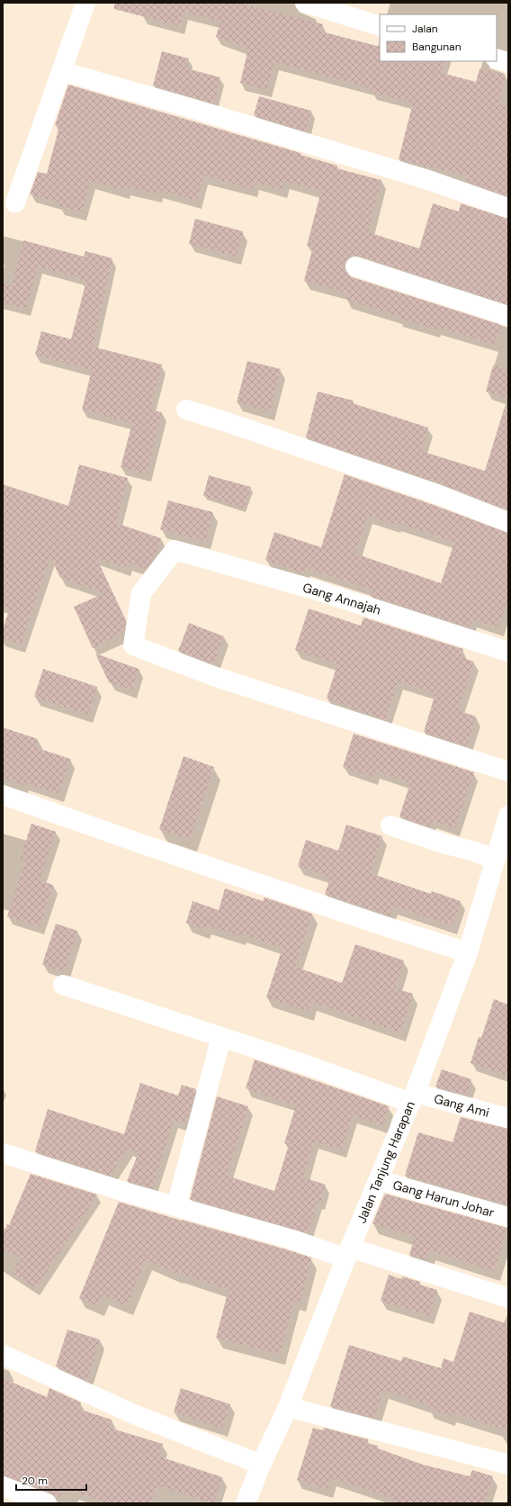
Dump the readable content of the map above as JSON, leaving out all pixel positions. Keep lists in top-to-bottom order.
{
  "streets": {
    "street": [
      "Gang Annajah",
      "Gang Ami",
      "Jalan Tanjung Harapan",
      "Gang Harun Johar"
    ]
  },
  "crossings": [
    ["Gang Ami", "Jalan Tanjung Harapan"],
    ["Jalan Tanjung Harapan", "Gang Harun Johar"]
  ],
  "legend": ["Jalan", "Bangunan"],
  "scale_bar": "20 m"
}
